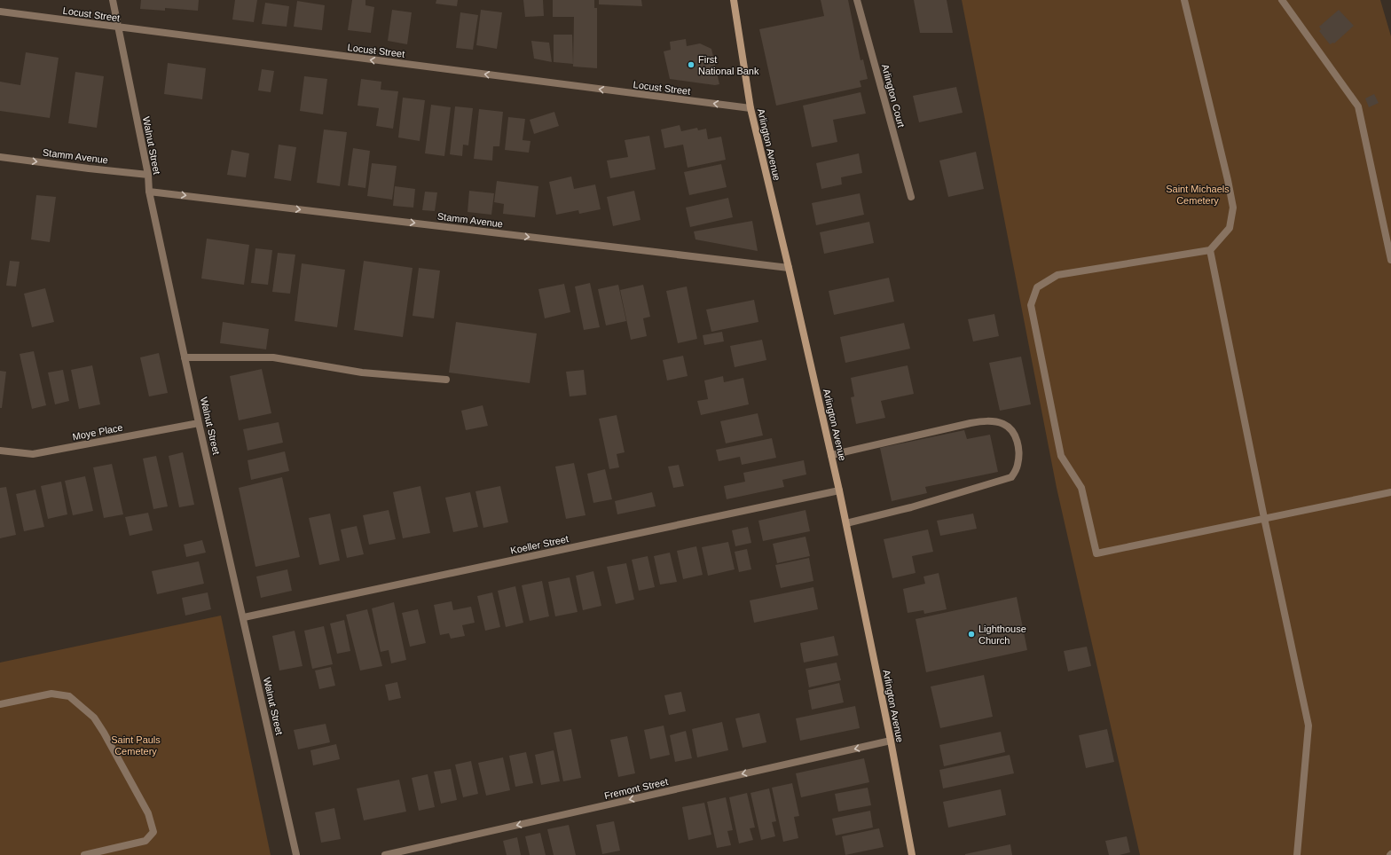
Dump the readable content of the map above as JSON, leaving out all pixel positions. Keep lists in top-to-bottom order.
{
  "streets": {
    "main road": ["Arlington Avenue"],
    "street": [
      "Locust Street",
      "Arlington Court",
      "Walnut Street",
      "Stamm Avenue",
      "Moye Place",
      "Koeller Street",
      "Fremont Street"
    ]
  },
  "crossings": [
    ["Locust Street", "Arlington Avenue"],
    ["Locust Street", "Walnut Street"],
    ["Arlington Avenue", "Stamm Avenue"],
    ["Arlington Avenue", "Koeller Street"],
    ["Arlington Avenue", "Fremont Street"],
    ["Walnut Street", "Stamm Avenue"],
    ["Walnut Street", "Moye Place"],
    ["Walnut Street", "Koeller Street"]
  ],
  "one_way": ["Locust Street", "Stamm Avenue", "Fremont Street"],
  "parks": ["Saint Michaels Cemetery", "Saint Pauls Cemetery"],
  "places": ["First National Bank", "Lighthouse Church"]
}
